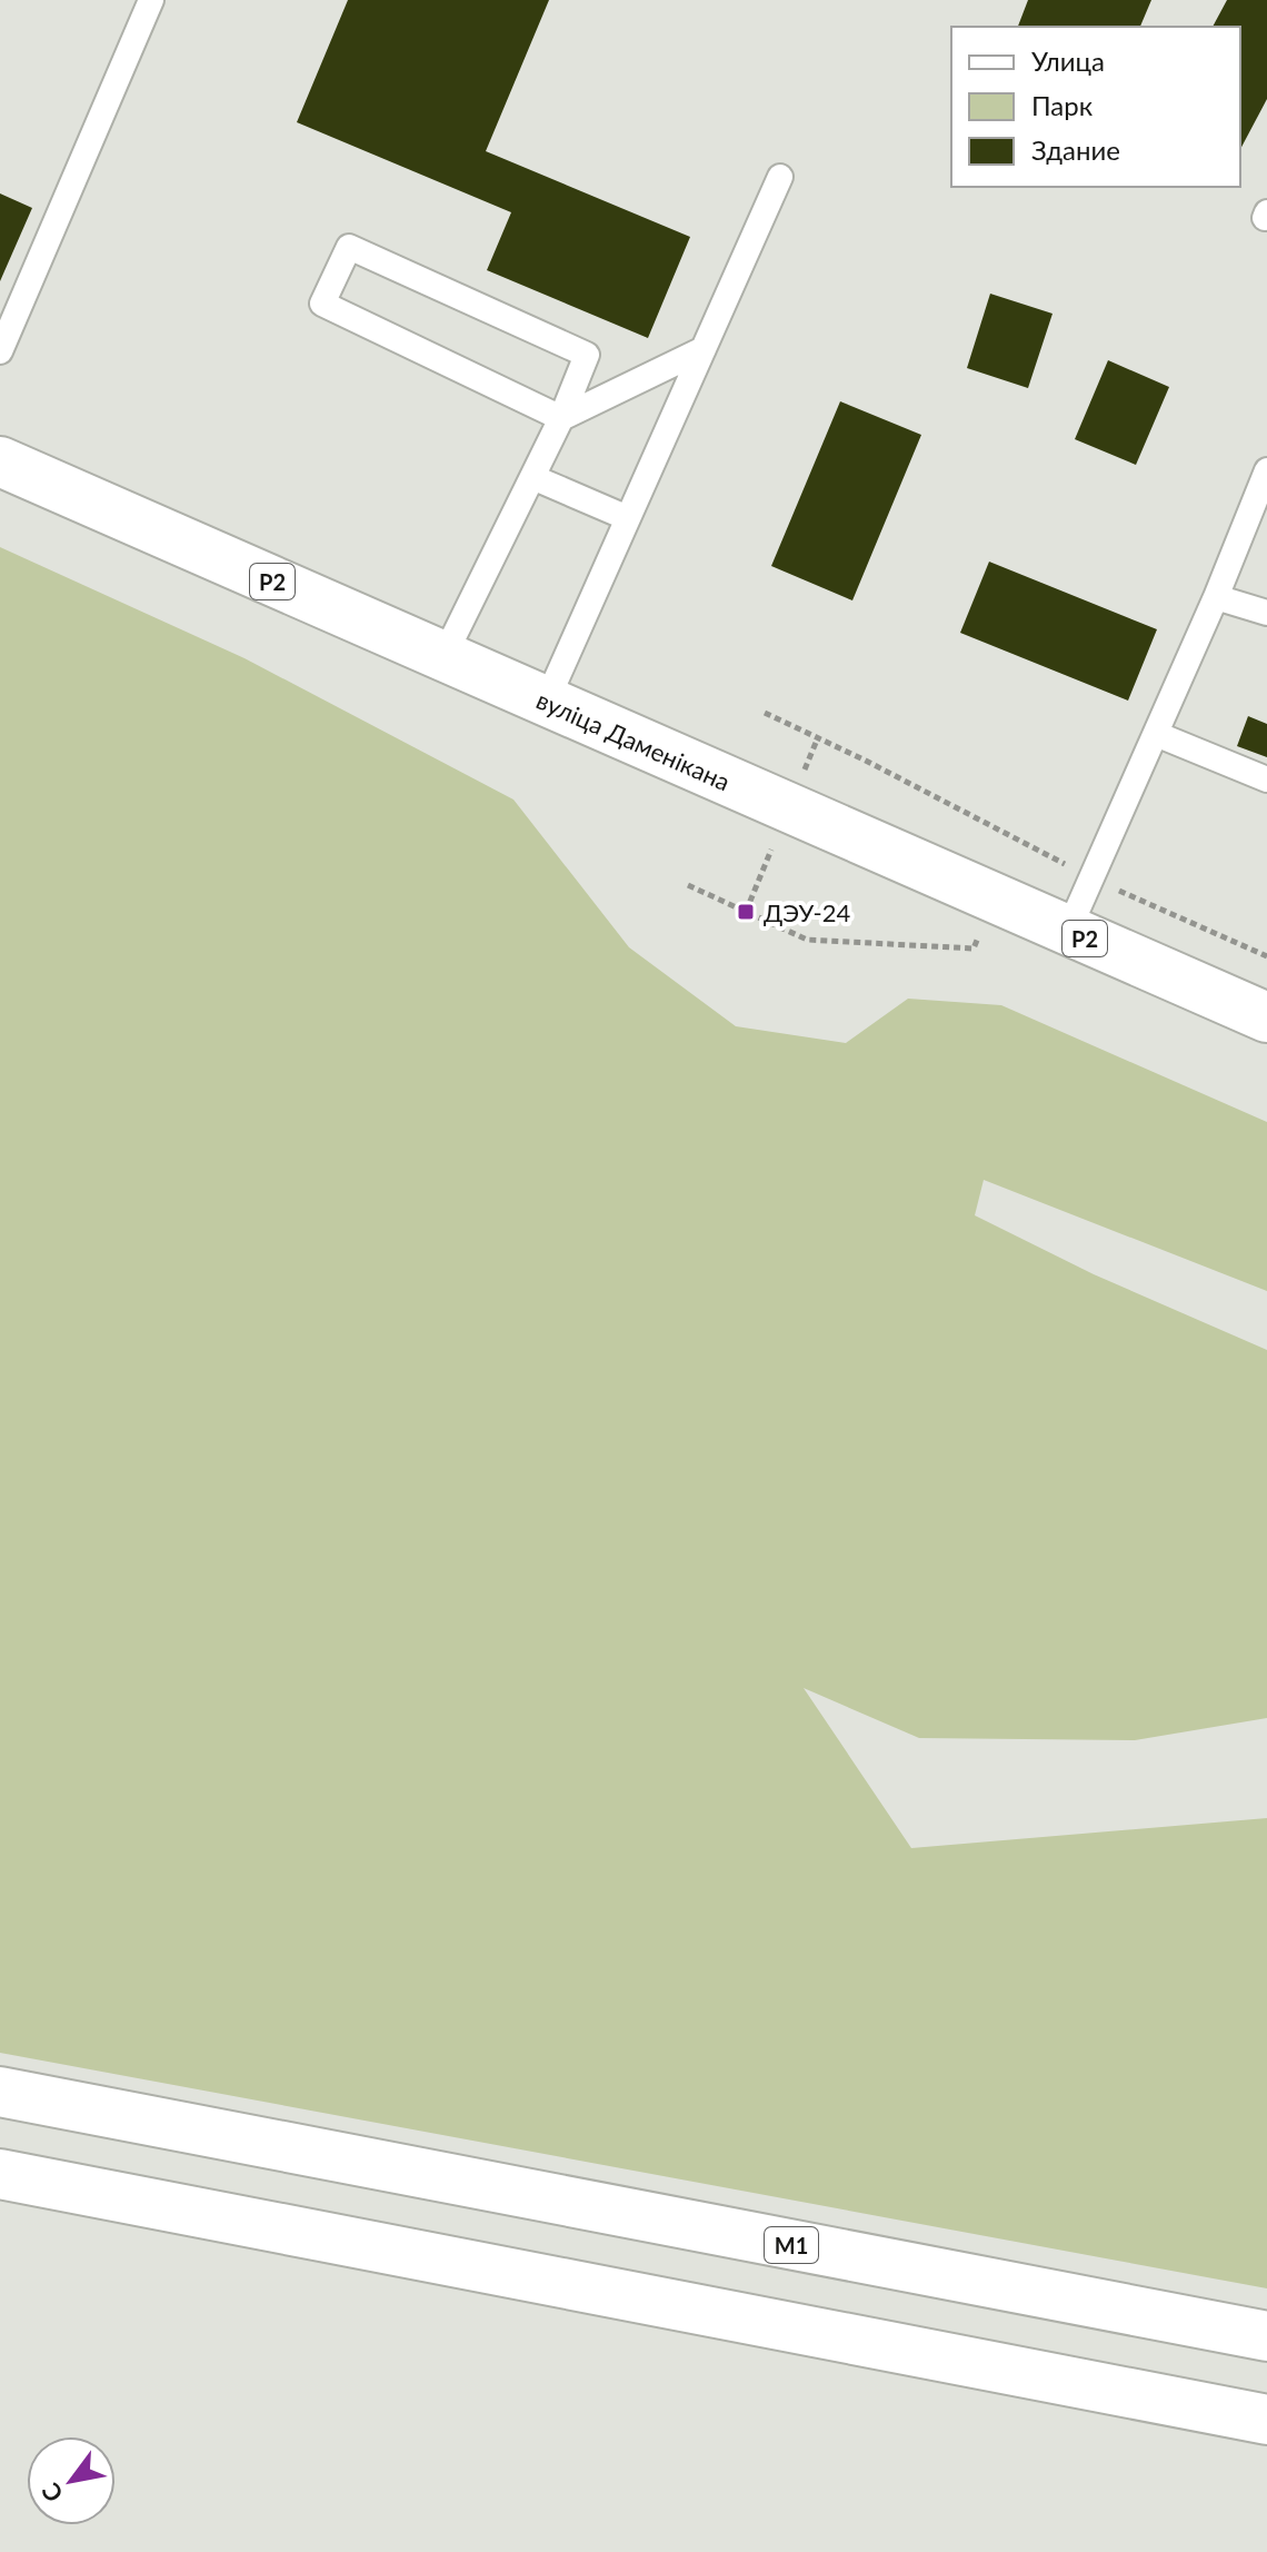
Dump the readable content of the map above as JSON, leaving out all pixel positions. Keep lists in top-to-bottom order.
{
  "streets": {
    "main road": ["Р2", "вуліца Даменікана", "М1"]
  },
  "places": {
    "transit": ["ДЭУ-24"]
  },
  "legend": ["Улица", "Парк", "Здание"],
  "north": "bottom left"
}
